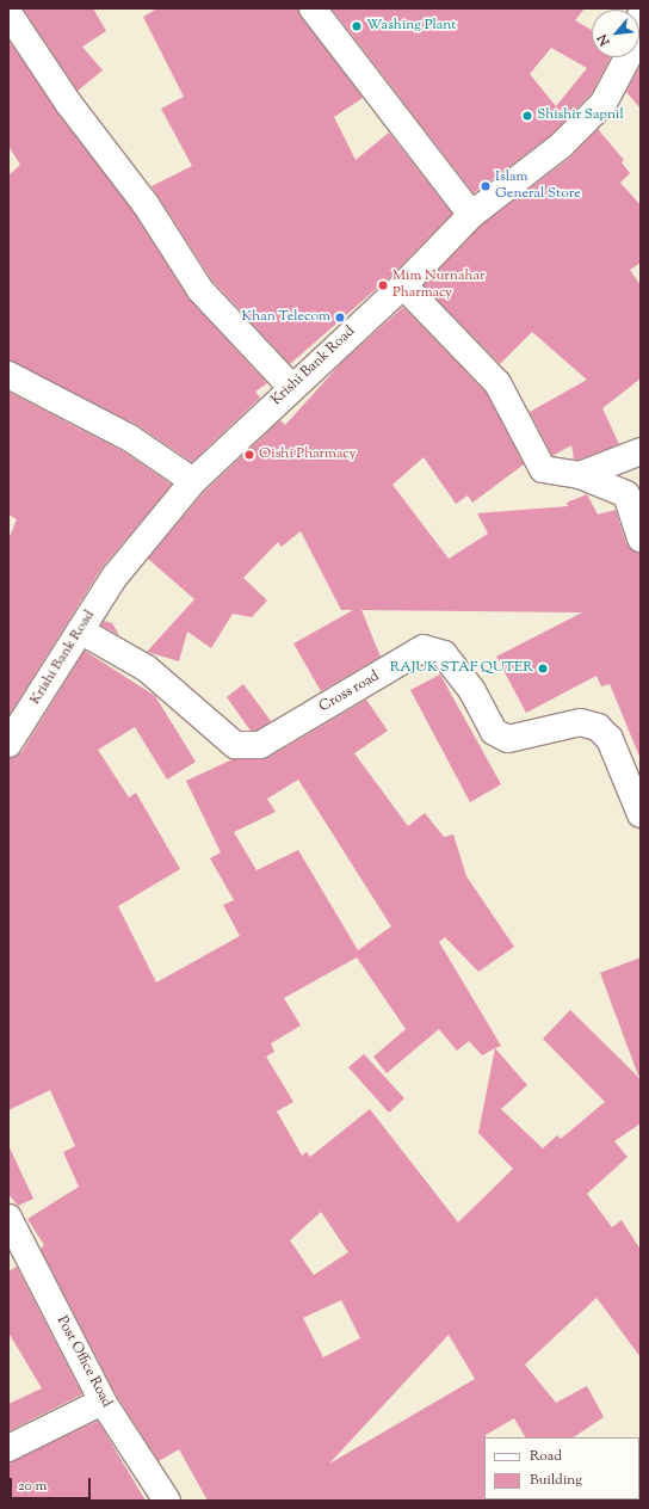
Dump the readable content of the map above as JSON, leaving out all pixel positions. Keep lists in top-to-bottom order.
{
  "streets": {
    "street": ["Krishi Bank Road", "Cross road", "Post Office Road"]
  },
  "crossings": [
    ["Krishi Bank Road", "Cross road"]
  ],
  "places": [
    "Washing Plant",
    "Shishir Sapnil",
    "Islam General Store",
    "Mim Nurnahar Pharmacy",
    "Khan Telecom",
    "Oishi Pharmacy",
    "RAJUK STAF QUTER"
  ],
  "legend": ["Road", "Building"],
  "scale_bar": "20 m",
  "north": "bottom left"
}
